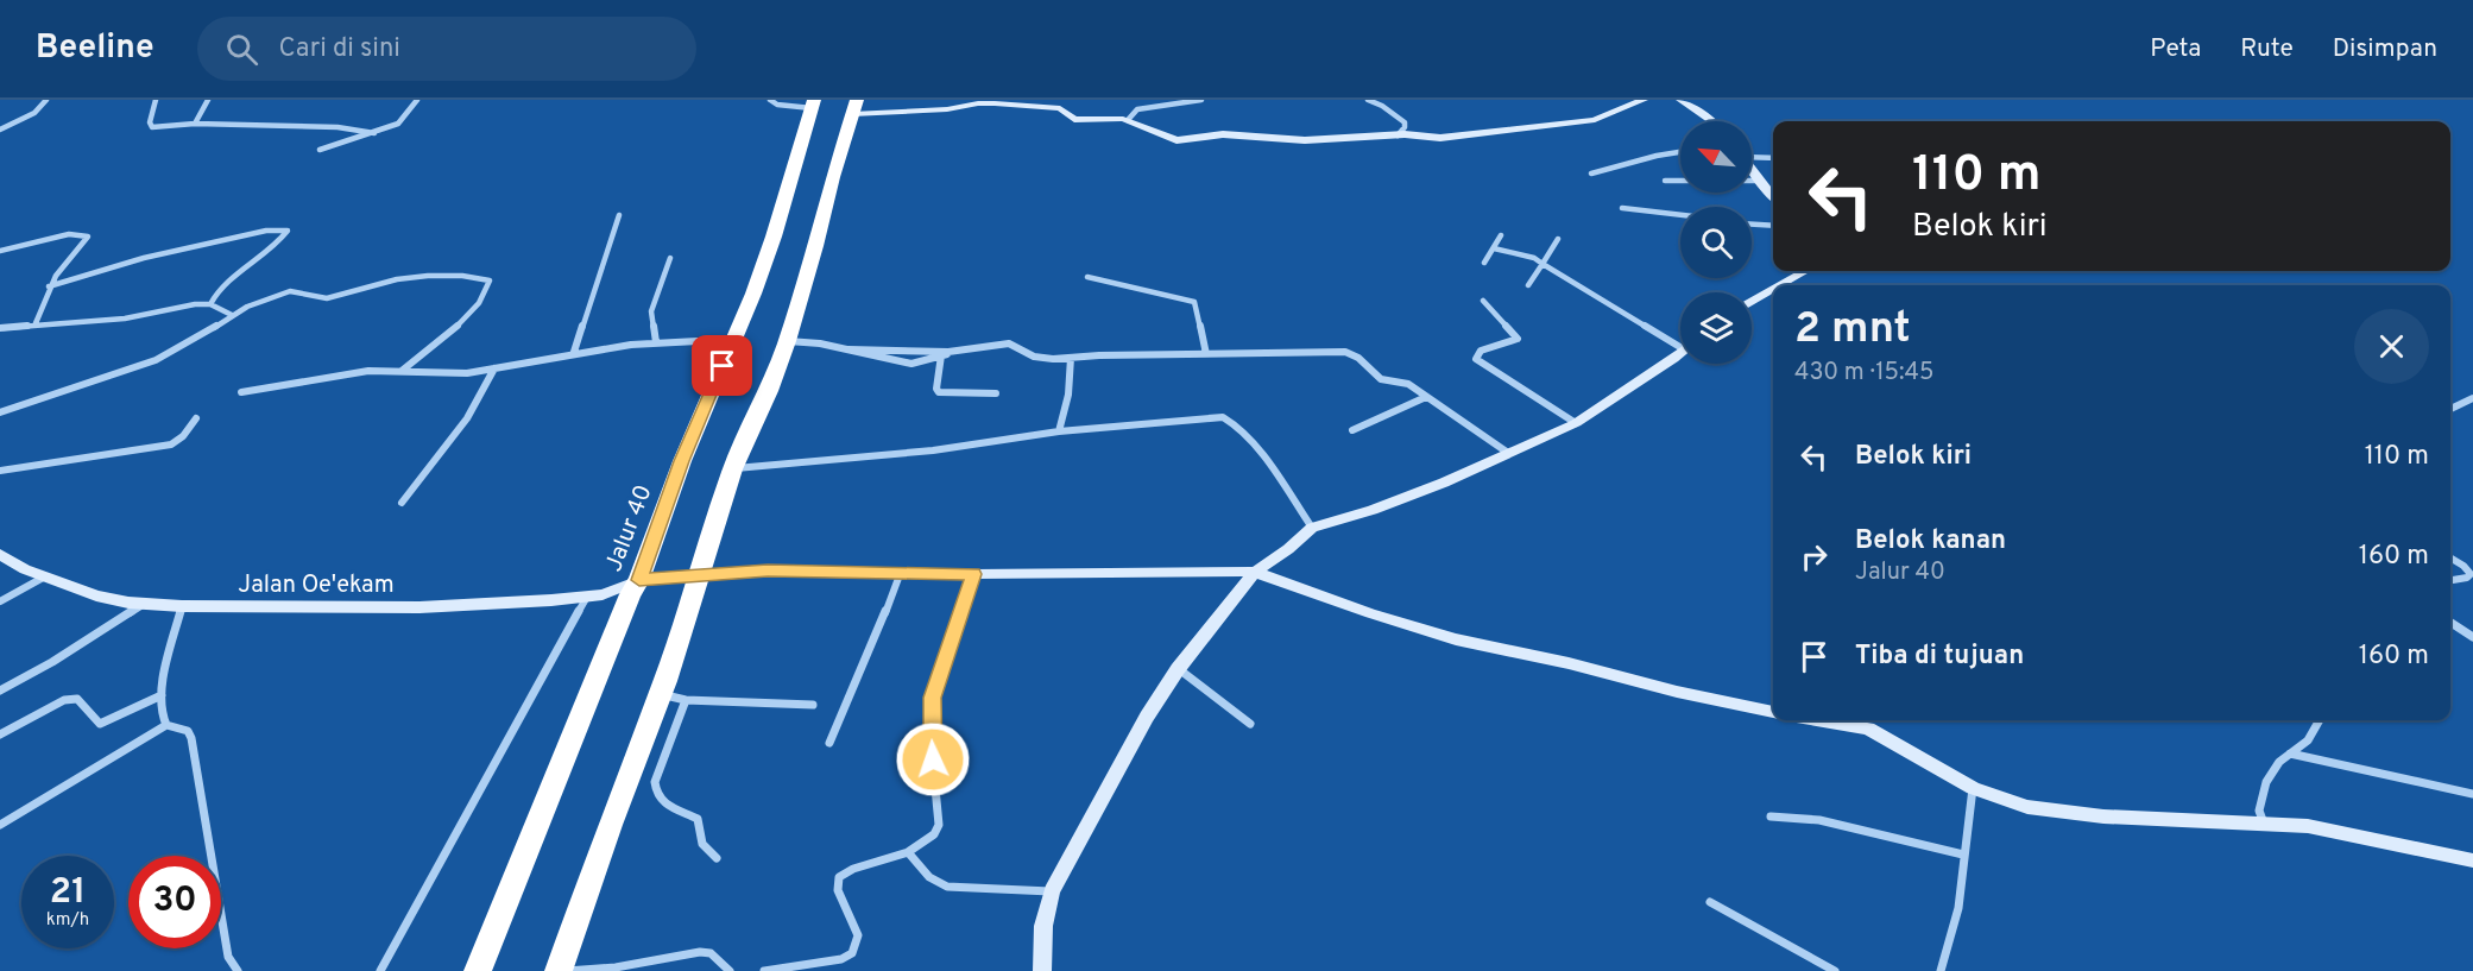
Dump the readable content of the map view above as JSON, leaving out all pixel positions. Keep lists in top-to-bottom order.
{
  "streets": {
    "highway": ["Jalur 40"],
    "street": ["Jalan Oe'ekam"]
  },
  "crossings": [
    ["Jalur 40", "Jalan Oe'ekam"]
  ],
  "north": "top left",
  "page": {
    "header": "Beeline",
    "search": "Cari di sini",
    "nav": ["Peta", "Rute", "Disimpan"],
    "turn": ["110 m", "Belok kiri"],
    "heading": ["2 mnt", "430 m · 15:45"],
    "list": [
      {
        "name": "Belok kiri",
        "value": "110 m"
      },
      {
        "name": "Belok kanan",
        "note": "Jalur 40",
        "value": "160 m"
      },
      {
        "name": "Tiba di tujuan",
        "value": "160 m"
      }
    ],
    "speed": "21 km/h",
    "limit": "30"
  }
}
